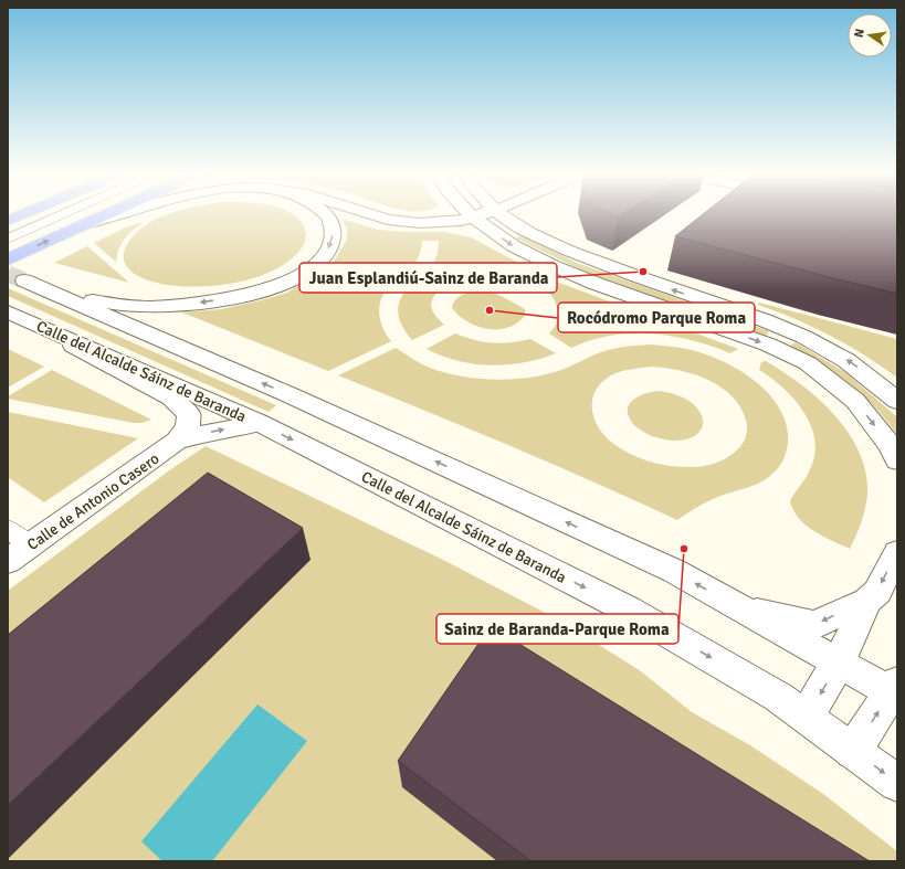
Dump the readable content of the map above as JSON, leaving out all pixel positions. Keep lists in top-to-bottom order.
{
  "streets": {
    "street": ["Calle del Alcalde Sáinz de Baranda", "Calle de Antonio Casero"]
  },
  "crossings": [
    ["Calle del Alcalde Sáinz de Baranda", "Calle de Antonio Casero"]
  ],
  "one_way": ["Calle del Alcalde Sáinz de Baranda"],
  "places": ["Juan Esplandiú-Sainz de Baranda", "Rocódromo Parque Roma", "Sainz de Baranda-Parque Roma"],
  "north": "left"
}
